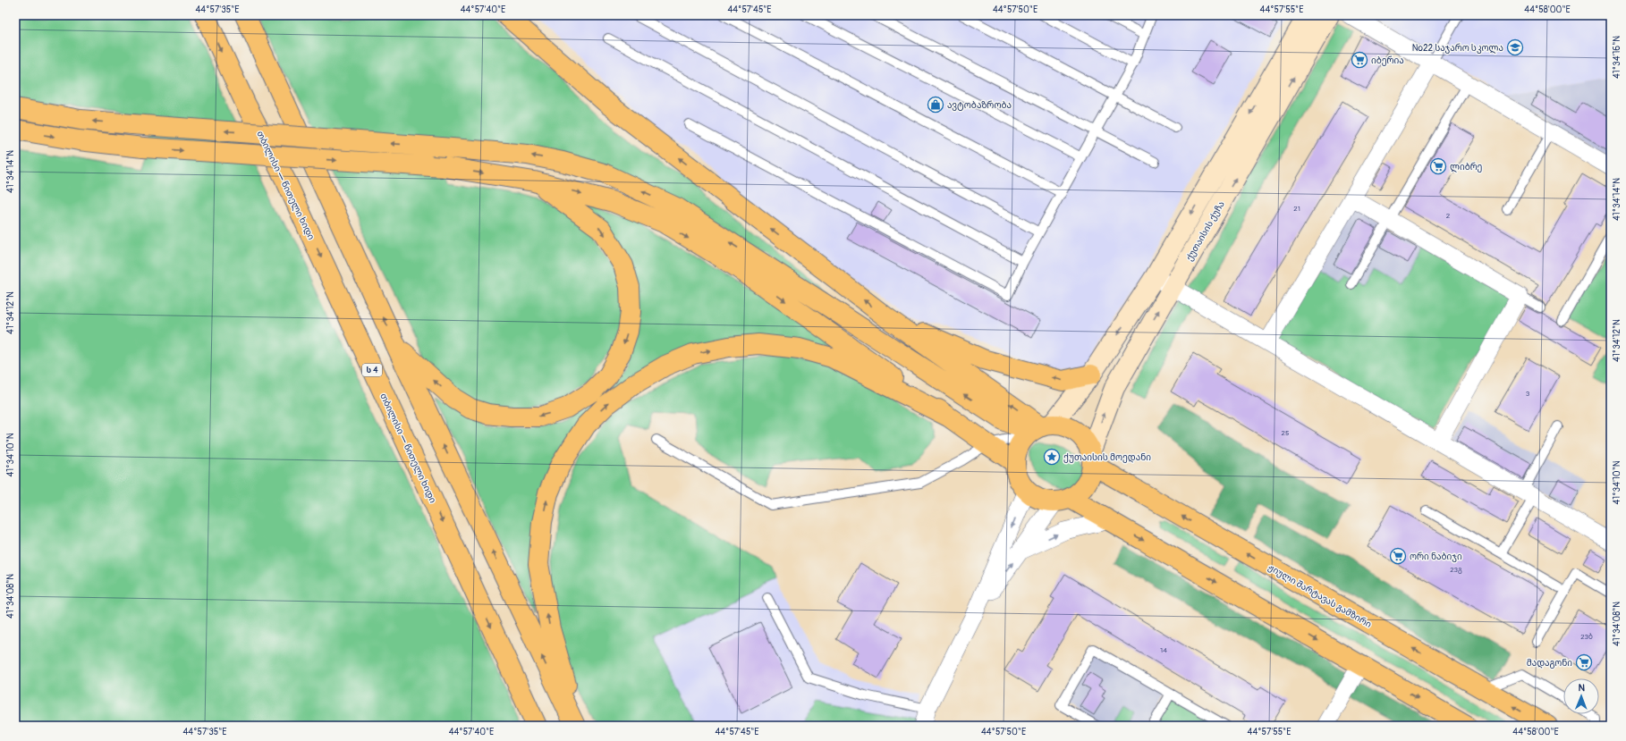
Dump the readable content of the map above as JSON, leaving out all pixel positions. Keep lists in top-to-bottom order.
{
  "streets": {
    "main road": ["თბილისი — წითელი ხიდი", "ს 4", "ჟიული შარტავას გამზირი"],
    "street": ["ქუთაისის ქუჩა"]
  },
  "crossings": [
    ["ქუთაისის ქუჩა", "ჟიული შარტავას გამზირი"]
  ],
  "places": {
    "school or university": ["№22 საჯარო სკოლა"],
    "supermarket": [
      "იბერია",
      "ლიბრე",
      "ორი ნაბიჯი",
      "მადაგონი"
    ],
    "shop": ["ავტობაზრობა"],
    "place": ["ქუთაისის მოედანი"]
  },
  "house_numbers": [
    "21",
    "2",
    "3",
    "25",
    "23გ",
    "23ბ",
    "14"
  ],
  "north": "top",
  "coordinates": [
    "44°57'35\"E",
    "44°57'40\"E",
    "44°57'45\"E",
    "44°57'50\"E",
    "44°57'55\"E",
    "44°58'00\"E",
    "41°34'16\"N",
    "41°34'14\"N",
    "41°34'12\"N",
    "41°34'10\"N",
    "41°34'08\"N"
  ]
}
